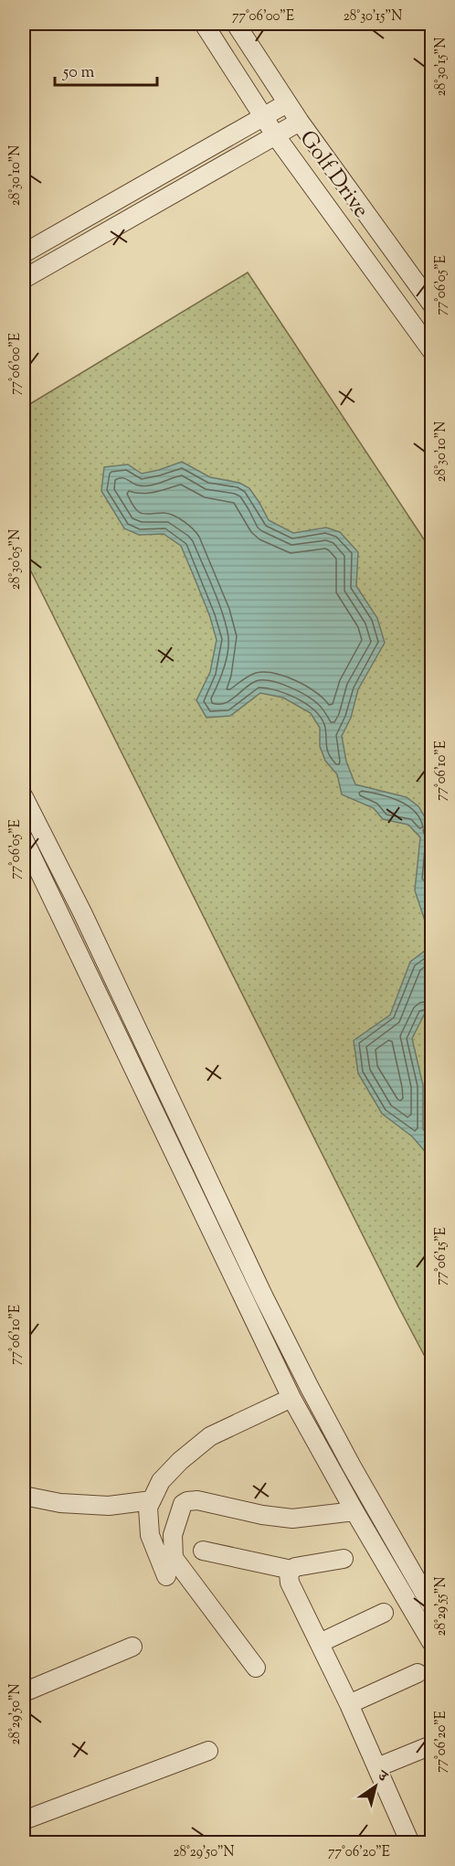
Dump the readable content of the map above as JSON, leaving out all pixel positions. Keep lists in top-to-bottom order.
{
  "streets": {
    "street": ["Golf Drive"]
  },
  "scale_bar": "50 m",
  "north": "top right",
  "coordinates": [
    "77°06'00\"E",
    "28°30'15\"N",
    "28°30'10\"N",
    "77°06'05\"E",
    "28°30'05\"N",
    "77°06'10\"E",
    "77°06'15\"E",
    "28°29'55\"N",
    "28°29'50\"N",
    "77°06'20\"E"
  ]
}
